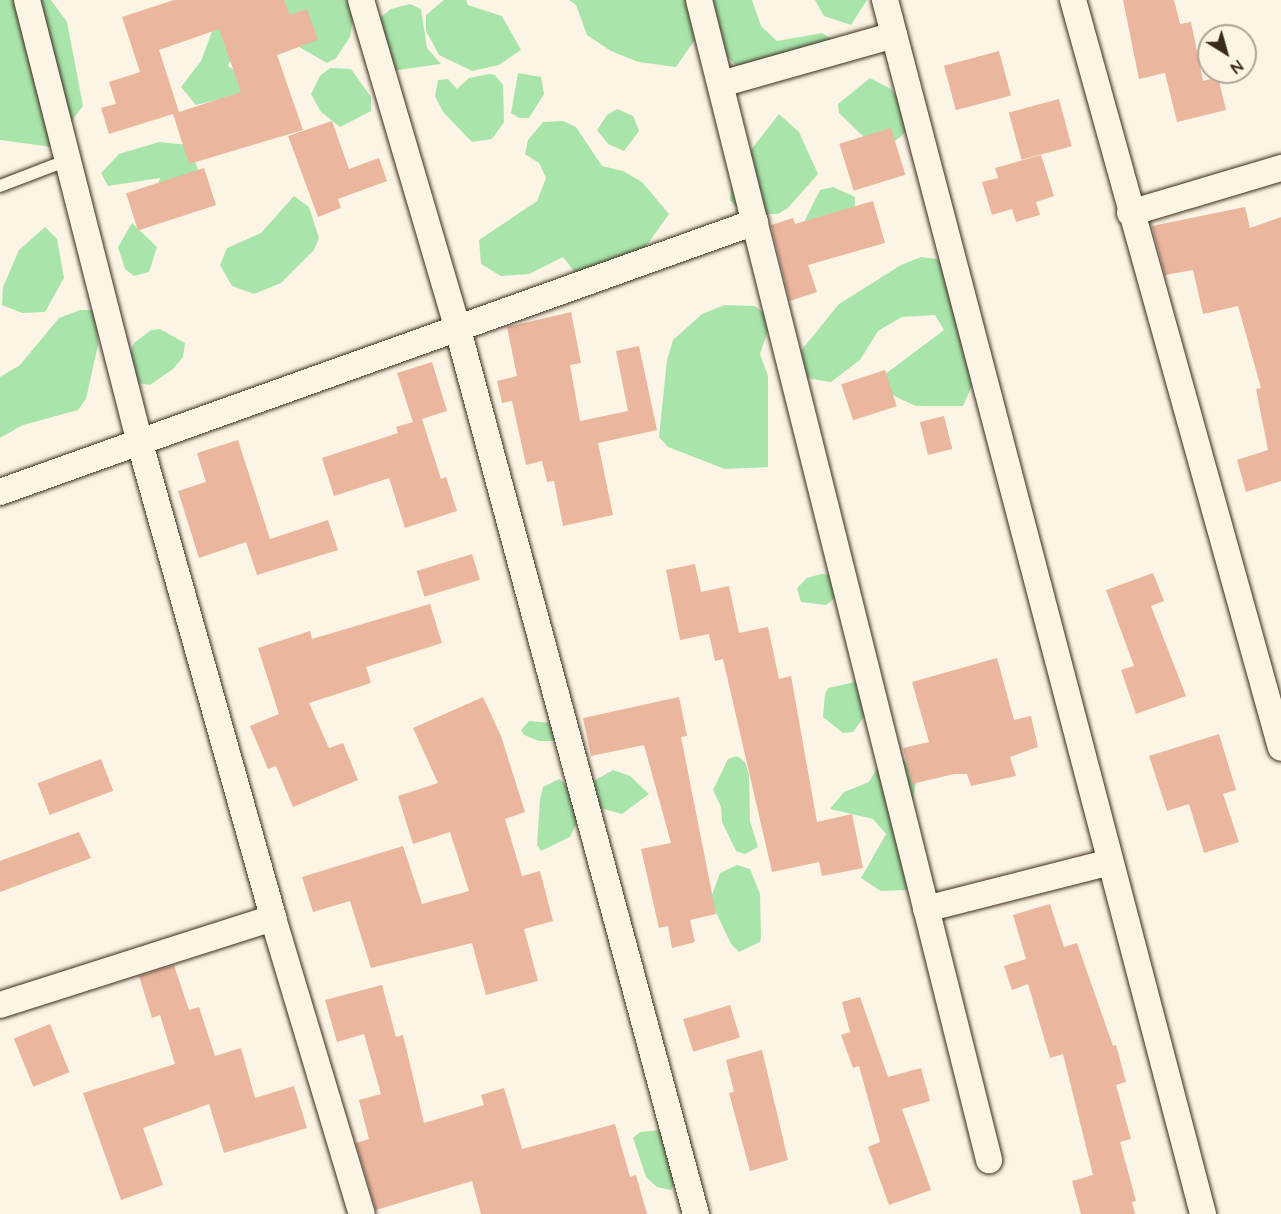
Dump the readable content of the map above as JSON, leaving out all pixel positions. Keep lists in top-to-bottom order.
{
  "north": "bottom right"
}
